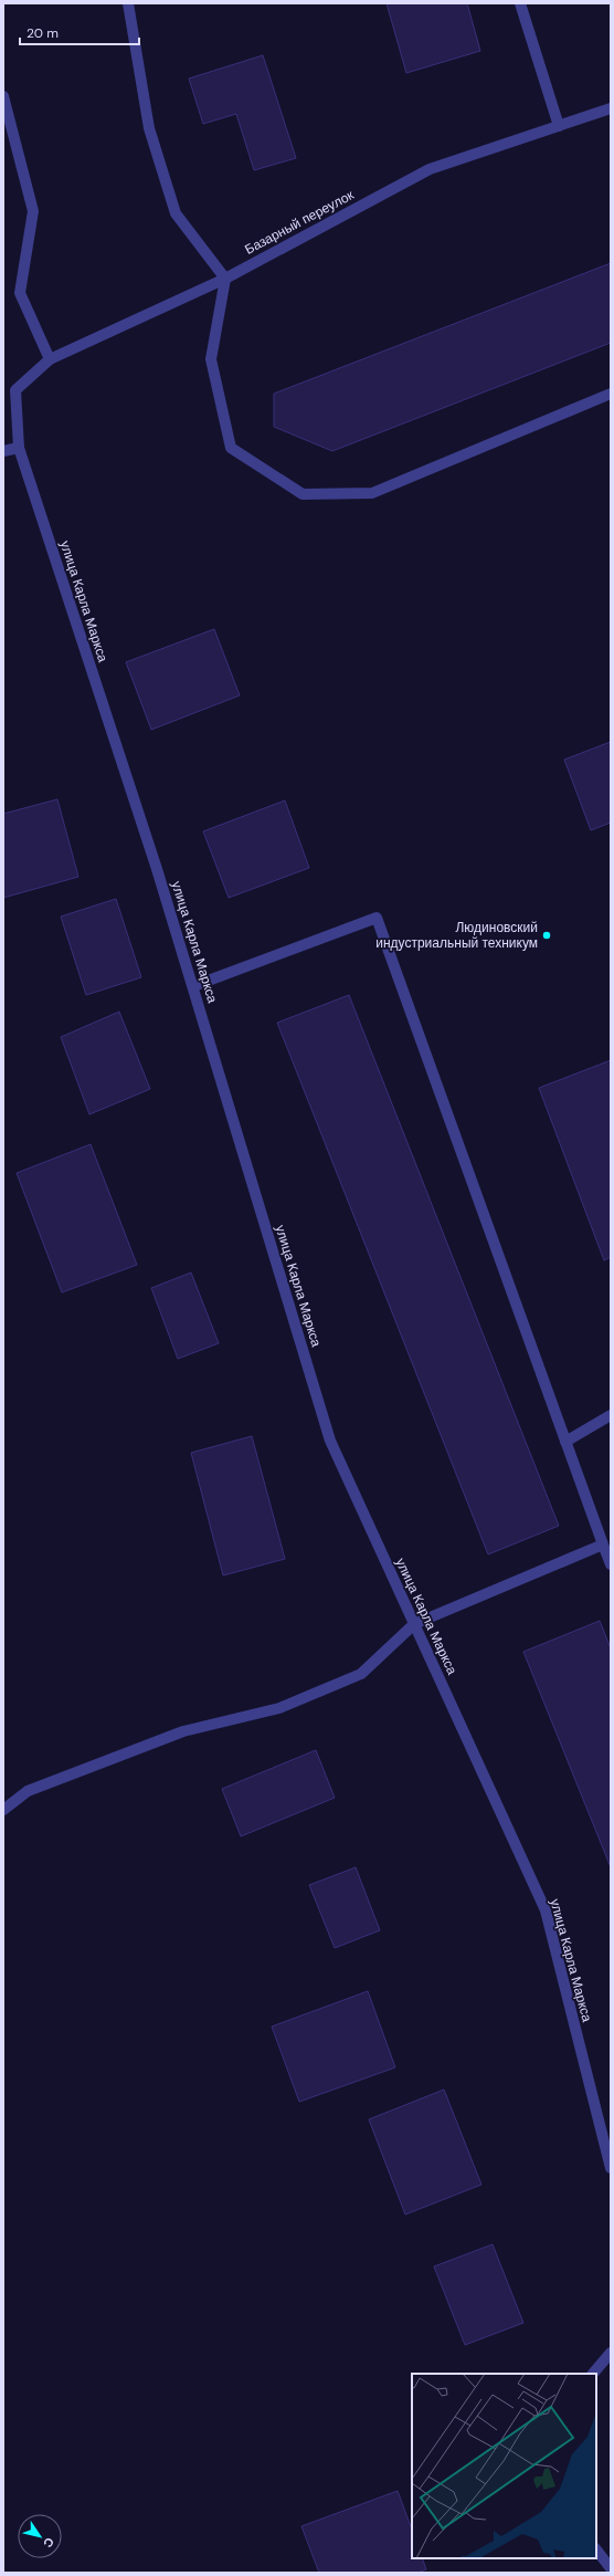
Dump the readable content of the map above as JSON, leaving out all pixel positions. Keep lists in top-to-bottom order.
{
  "streets": {
    "street": ["Базарный переулок", "улица Карла Маркса"]
  },
  "crossings": [
    ["Базарный переулок", "улица Карла Маркса"]
  ],
  "places": ["Людиновский индустриальный техникум"],
  "scale_bar": "20 m",
  "north": "bottom right"
}
